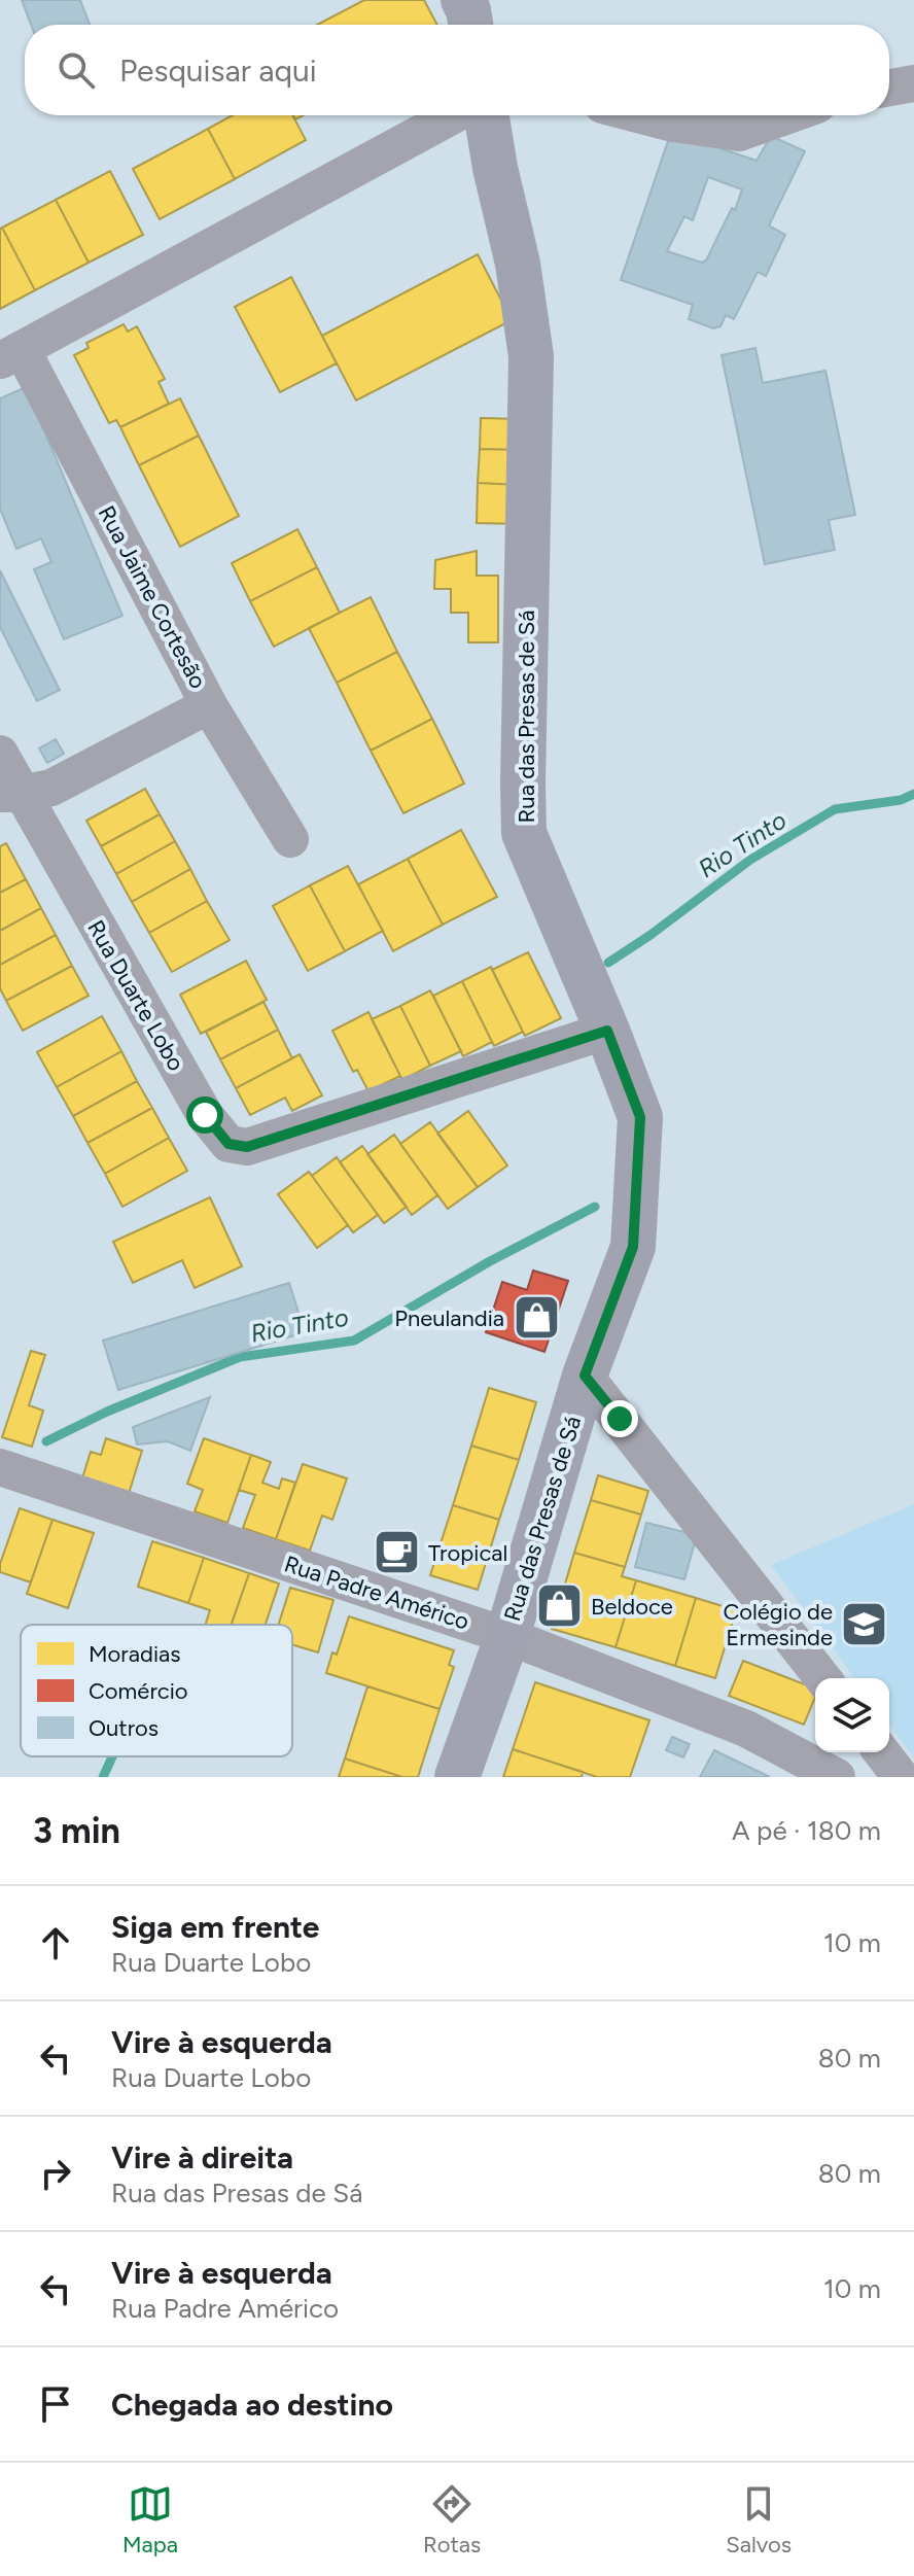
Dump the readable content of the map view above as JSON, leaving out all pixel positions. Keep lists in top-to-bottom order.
{
  "streets": {
    "street": [
      "Rua Jaime Cortesão",
      "Rua das Presas de Sá",
      "Rua Duarte Lobo",
      "Rua Padre Américo"
    ]
  },
  "crossings": [
    ["Rua das Presas de Sá", "Rua Duarte Lobo"],
    ["Rua das Presas de Sá", "Rua Padre Américo"]
  ],
  "water": ["Rio Tinto"],
  "places": {
    "shop": ["Pneulandia", "Beldoce"],
    "cafe": ["Tropical"],
    "school or university": ["Colégio de Ermesinde"]
  },
  "legend": ["Moradias", "Comércio", "Outros"],
  "page": {
    "search": "Pesquisar aqui",
    "heading": ["3 min", "A pé · 180 m"],
    "list": [
      ["Siga em frente", "Rua Duarte Lobo", "10 m"],
      ["Vire à esquerda", "Rua Duarte Lobo", "80 m"],
      ["Vire à direita", "Rua das Presas de Sá", "80 m"],
      ["Vire à esquerda", "Rua Padre Américo", "10 m"],
      "Chegada ao destino"
    ],
    "nav": ["Mapa", "Rotas", "Salvos"]
  }
}
